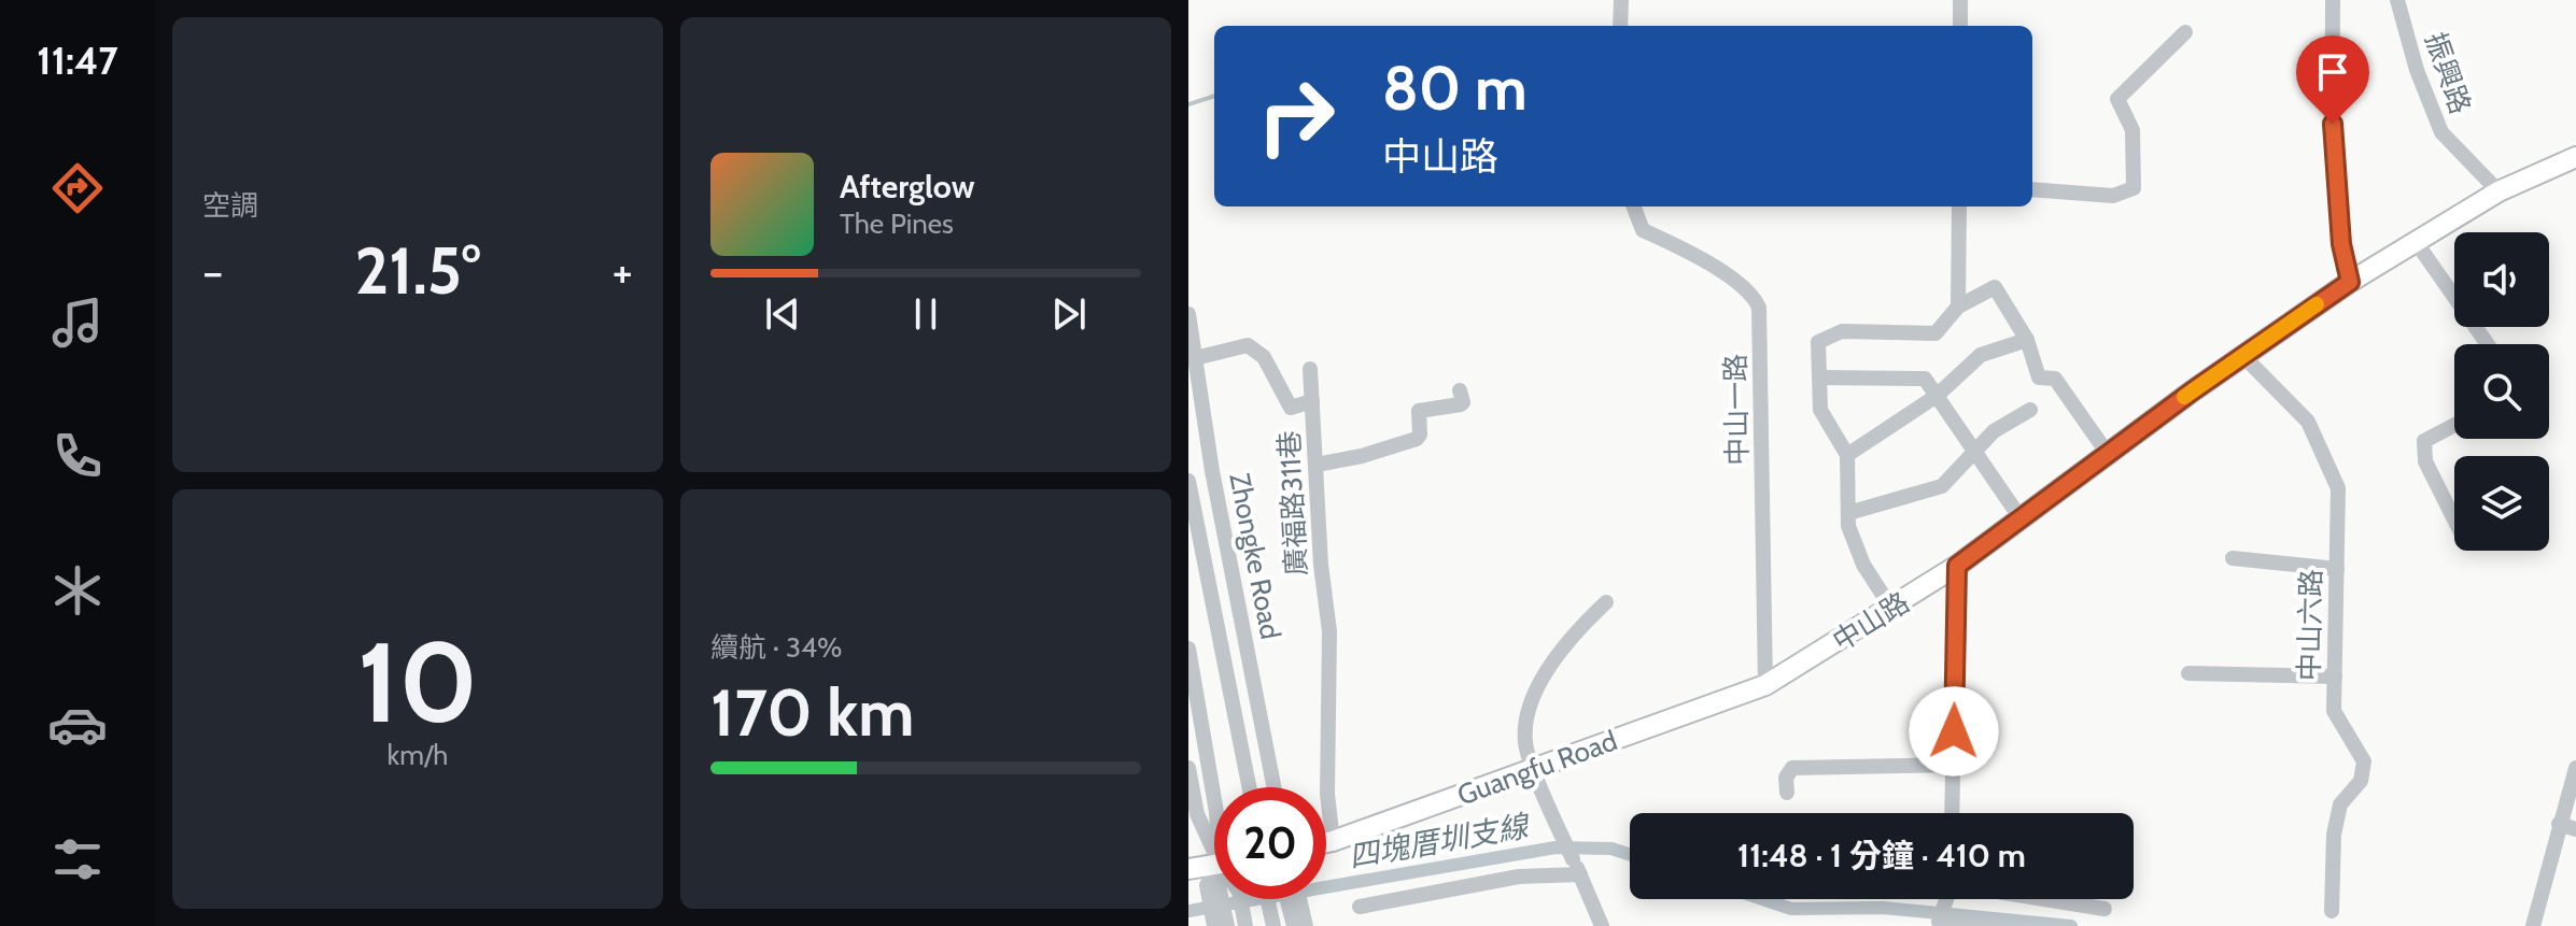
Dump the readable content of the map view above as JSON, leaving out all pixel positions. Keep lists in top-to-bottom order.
{
  "streets": {
    "main road": ["中山路", "Guangfu Road"],
    "street": [
      "振興路",
      "中山一路",
      "廣福路311巷",
      "Zhongke Road",
      "中山六路"
    ]
  },
  "crossings": [
    ["振興路", "中山路"],
    ["中山一路", "中山路"],
    ["中山一路", "Guangfu Road"],
    ["廣福路311巷", "Guangfu Road"],
    ["中山路", "中山六路"],
    ["中山路", "Guangfu Road"]
  ],
  "water": ["四塊厝圳支線"],
  "page": {
    "tabs": "11:47",
    "tile": [
      "空調",
      ["10", "km/h"],
      ["續航 · 34%", "170 km"]
    ],
    "turn": ["80 m", "中山路"],
    "song": ["Afterglow", "The Pines"],
    "heat": ["−", "21.5°", "+"],
    "limit": "20",
    "trip": "11:48 · 1 分鐘 · 410 m"
  }
}
